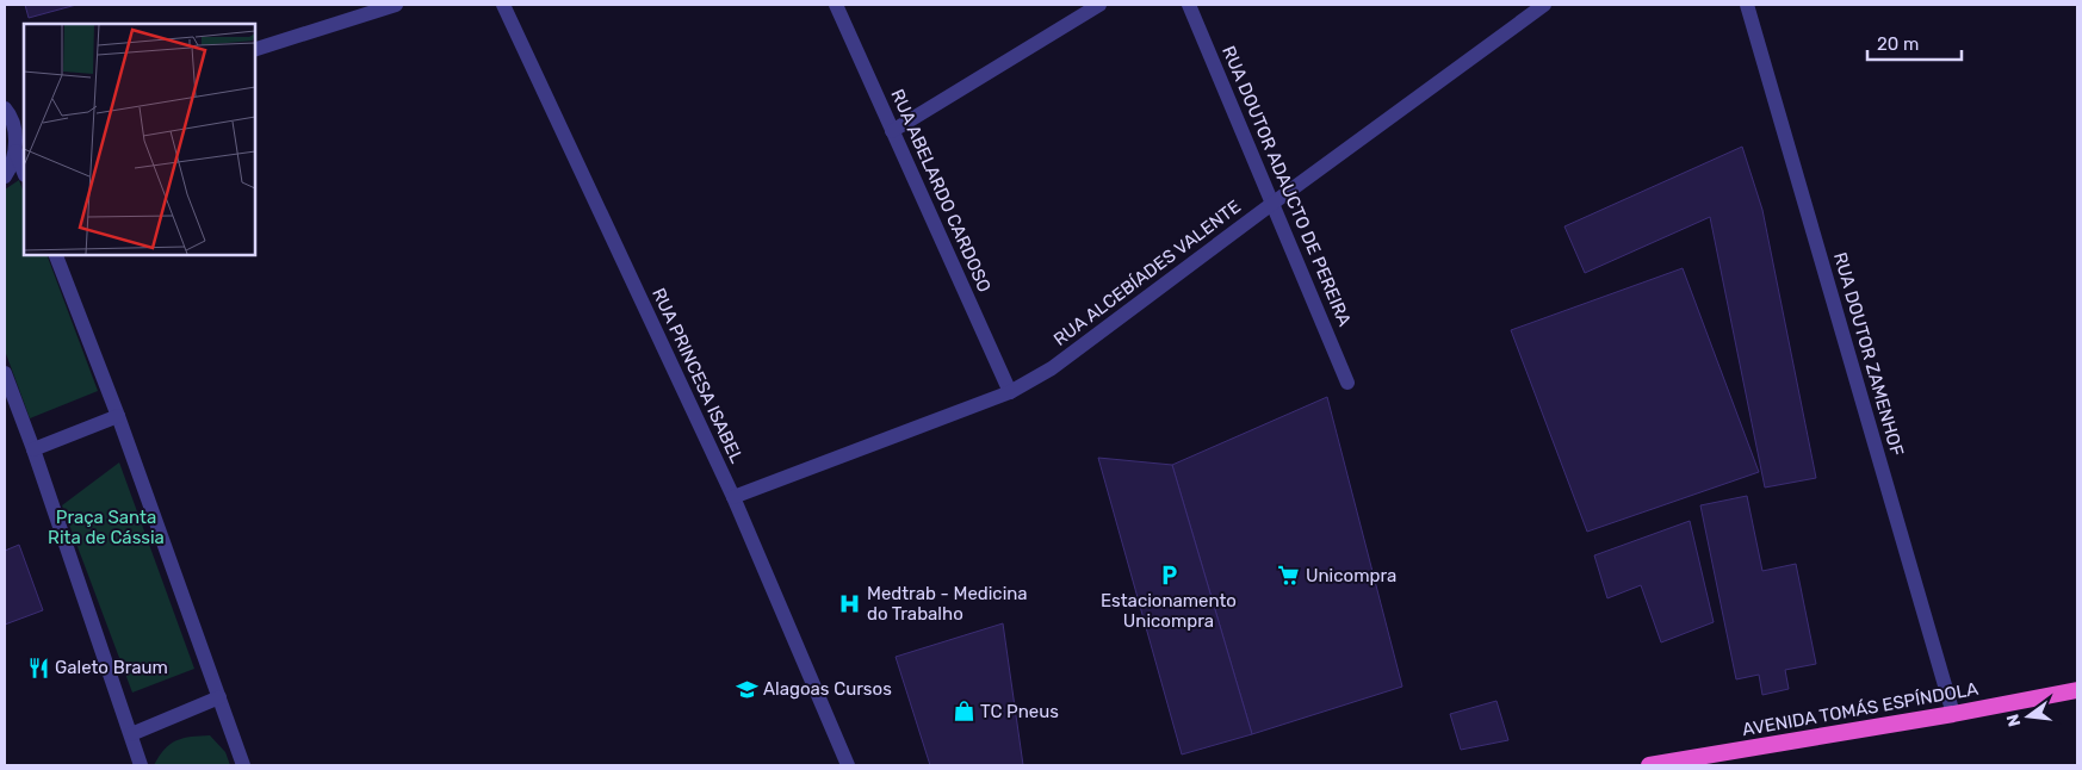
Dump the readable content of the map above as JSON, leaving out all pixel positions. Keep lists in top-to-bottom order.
{
  "streets": {
    "highway": ["AVENIDA TOMÁS ESPÍNDOLA"],
    "street": [
      "RUA DOUTOR ADAUCTO DE PEREIRA",
      "RUA ABELARDO CARDOSO",
      "RUA ALCEBÍADES VALENTE",
      "RUA DOUTOR ZAMENHOF",
      "RUA PRINCESA ISABEL"
    ]
  },
  "crossings": [
    ["RUA DOUTOR ADAUCTO DE PEREIRA", "RUA ALCEBÍADES VALENTE"],
    ["RUA ABELARDO CARDOSO", "RUA ALCEBÍADES VALENTE"],
    ["RUA ALCEBÍADES VALENTE", "RUA PRINCESA ISABEL"],
    ["RUA DOUTOR ZAMENHOF", "AVENIDA TOMÁS ESPÍNDOLA"]
  ],
  "parks": ["Praça Santa Rita de Cássia"],
  "places": {
    "parking": ["Estacionamento Unicompra"],
    "supermarket": ["Unicompra"],
    "hospital": ["Medtrab - Medicina do Trabalho"],
    "restaurant": ["Galeto Braum"],
    "school or university": ["Alagoas Cursos"],
    "shop": ["TC Pneus"]
  },
  "scale_bar": "20 m",
  "north": "left"
}
